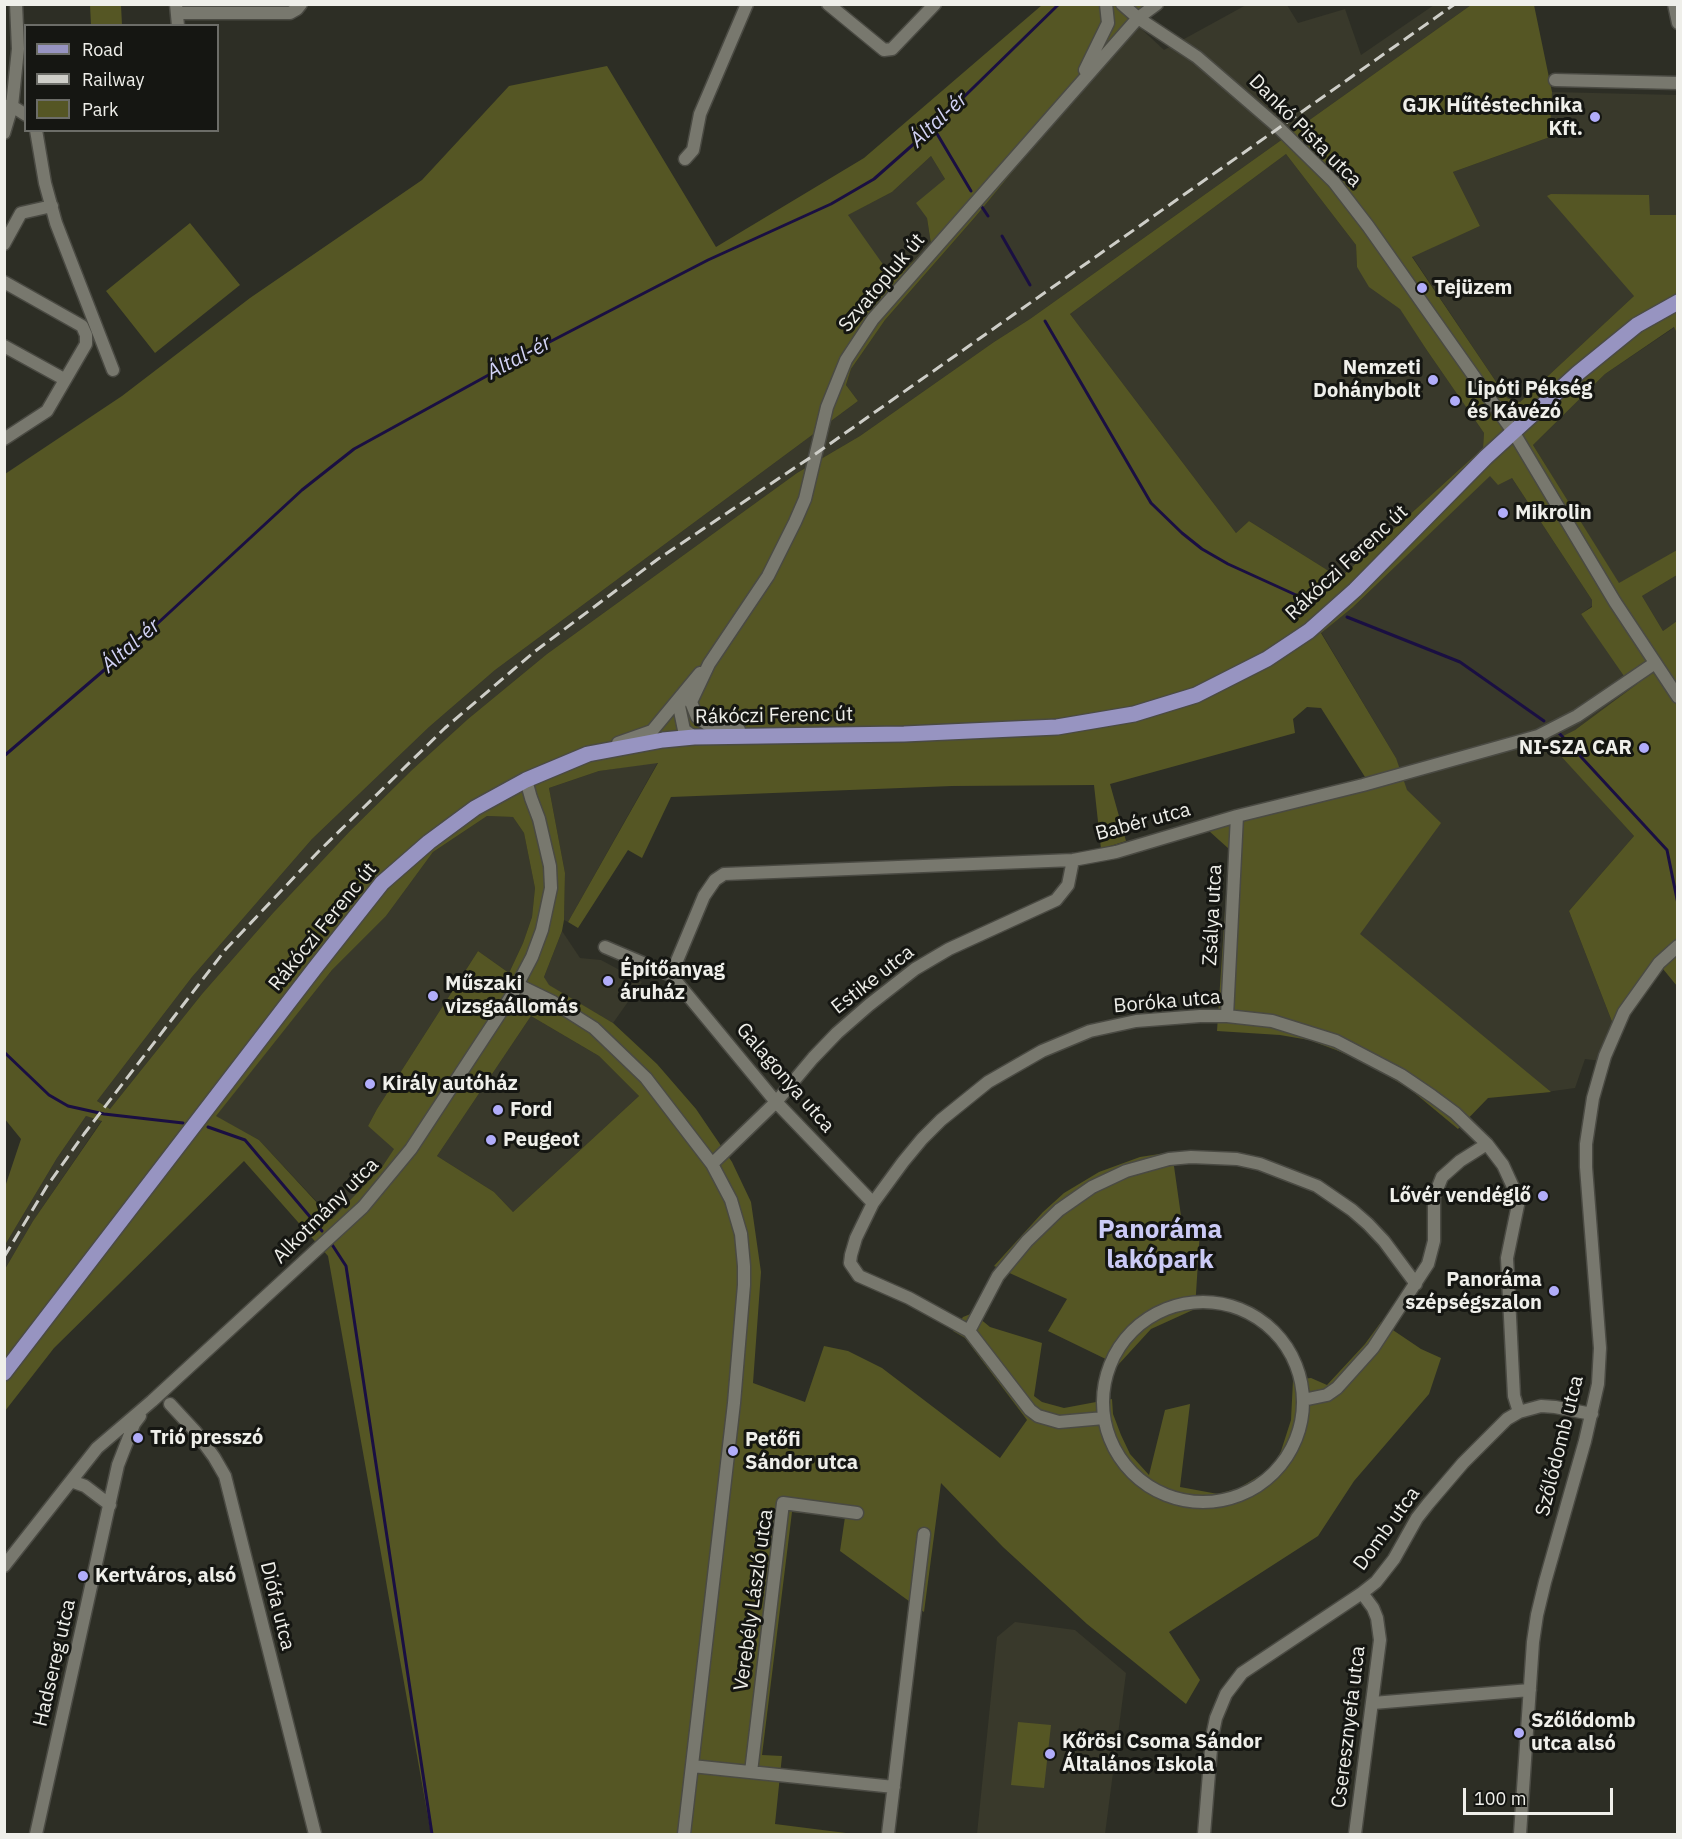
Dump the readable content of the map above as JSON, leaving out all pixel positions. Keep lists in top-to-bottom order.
{
  "streets": {
    "main road": ["Rákóczi Ferenc út"],
    "street": [
      "Dankó Pista utca",
      "Szvatopluk út",
      "Babér utca",
      "Zsálya utca",
      "Estike utca",
      "Boróka utca",
      "Galagonya utca",
      "Alkotmány utca",
      "Szőlődomb utca",
      "Domb utca",
      "Verebély László utca",
      "Diófa utca",
      "Hadsereg utca",
      "Cseresznyefa utca"
    ]
  },
  "crossings": [
    ["Dankó Pista utca", "Szvatopluk út"],
    ["Dankó Pista utca", "Rákóczi Ferenc út"],
    ["Dankó Pista utca", "Babér utca"],
    ["Szvatopluk út", "Rákóczi Ferenc út"],
    ["Rákóczi Ferenc út", "Alkotmány utca"],
    ["Babér utca", "Zsálya utca"],
    ["Babér utca", "Estike utca"],
    ["Babér utca", "Galagonya utca"],
    ["Zsálya utca", "Boróka utca"],
    ["Estike utca", "Galagonya utca"],
    ["Boróka utca", "Galagonya utca"],
    ["Boróka utca", "Domb utca"],
    ["Alkotmány utca", "Hadsereg utca"],
    ["Szőlődomb utca", "Domb utca"],
    ["Domb utca", "Cseresznyefa utca"]
  ],
  "districts": ["Panoráma lakópark"],
  "water": ["Által-ér"],
  "places": [
    "GJK Hűtéstechnika Kft.",
    "Tejüzem",
    "Nemzeti Dohánybolt",
    "Lipóti Pékség és Kávézó",
    "Mikrolin",
    "NI-SZA CAR",
    "Építőanyag áruház",
    "Műszaki vizsgaállomás",
    "Király autóház",
    "Ford",
    "Peugeot",
    "Lővér vendéglő",
    "Panoráma szépségszalon",
    "Trió presszó",
    "Petőfi Sándor utca",
    "Kertváros, alsó",
    "Szőlődomb utca alsó",
    "Kőrösi Csoma Sándor Általános Iskola"
  ],
  "legend": ["Road", "Railway", "Park"],
  "scale_bar": "100 m"
}
